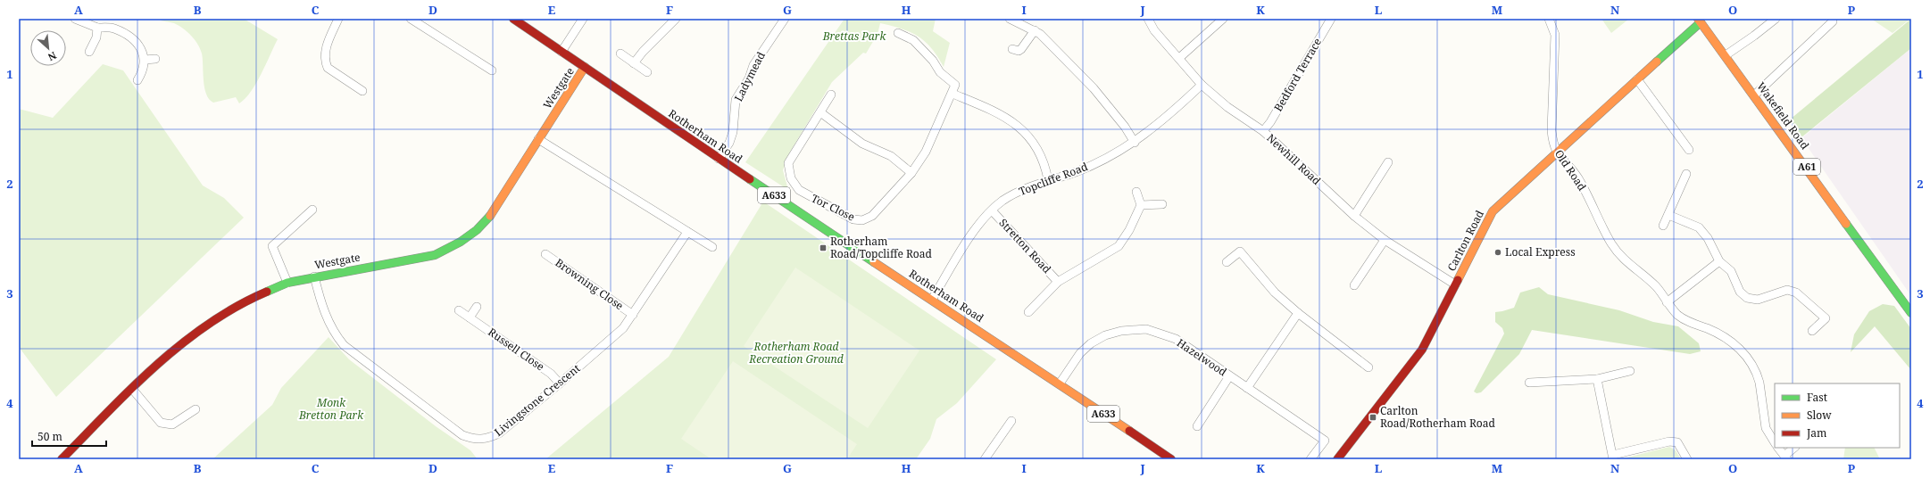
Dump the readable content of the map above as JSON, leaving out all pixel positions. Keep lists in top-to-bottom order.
{
  "streets": {
    "main road": [
      "Westgate",
      "Wakefield Road",
      "Rotherham Road",
      "A61",
      "A633",
      "Carlton Road"
    ],
    "street": [
      "Bedford Terrace",
      "Ladymead",
      "Newhill Road",
      "Old Road",
      "Topcliffe Road",
      "Tor Close",
      "Stretton Road",
      "Browning Close",
      "Russell Close",
      "Hazelwood",
      "Livingstone Crescent"
    ]
  },
  "crossings": [
    ["Bedford Terrace", "Newhill Road"],
    ["Ladymead", "Rotherham Road"],
    ["Westgate", "Rotherham Road"],
    ["Westgate", "Livingstone Crescent"],
    ["Wakefield Road", "Carlton Road"],
    ["Rotherham Road", "Topcliffe Road"],
    ["Rotherham Road", "Hazelwood"],
    ["Newhill Road", "Topcliffe Road"],
    ["Newhill Road", "Carlton Road"],
    ["Old Road", "Carlton Road"],
    ["Topcliffe Road", "Stretton Road"],
    ["Browning Close", "Livingstone Crescent"],
    ["Russell Close", "Livingstone Crescent"]
  ],
  "parks": ["Brettas Park", "Rotherham Road Recreation Ground", "Monk Bretton Park"],
  "places": {
    "transit": ["Rotherham Road/Topcliffe Road", "Carlton Road/Rotherham Road"],
    "other": ["Local Express"]
  },
  "legend": ["Fast", "Slow", "Jam"],
  "scale_bar": "50 m",
  "north": "bottom right",
  "grid": {
    "columns": [
      "A",
      "B",
      "C",
      "D",
      "E",
      "F",
      "G",
      "H",
      "I",
      "J",
      "K",
      "L",
      "M",
      "N",
      "O",
      "P"
    ],
    "rows": [
      "1",
      "2",
      "3",
      "4"
    ]
  }
}
